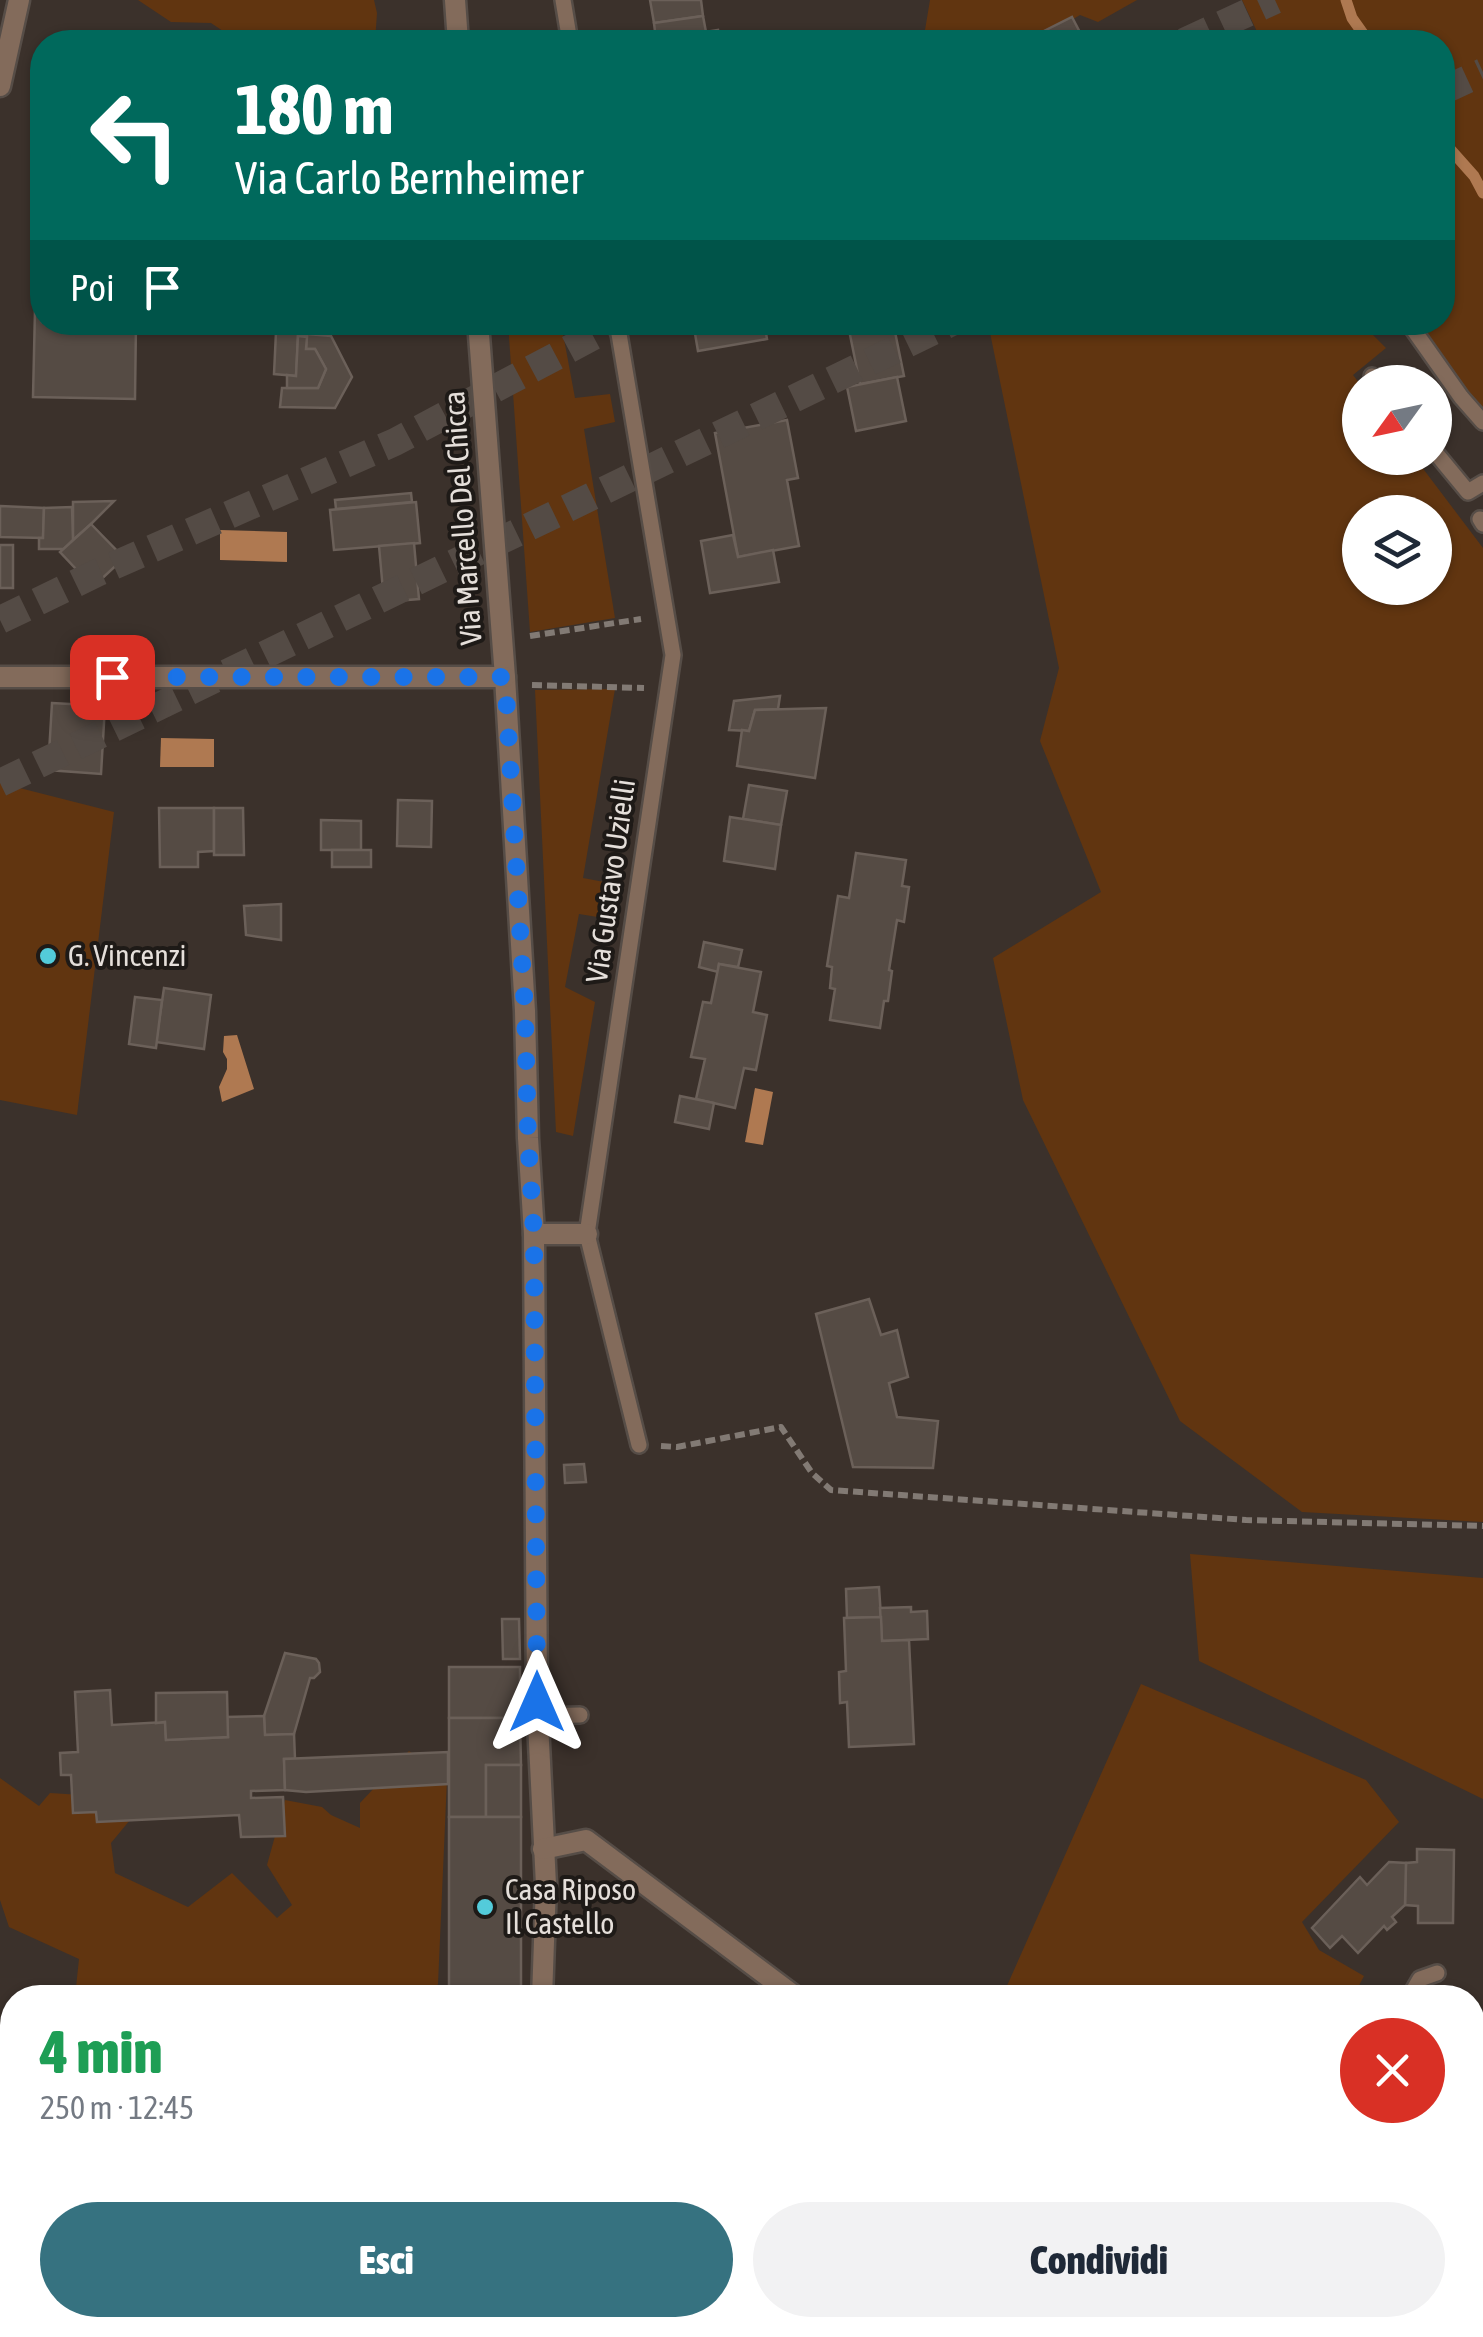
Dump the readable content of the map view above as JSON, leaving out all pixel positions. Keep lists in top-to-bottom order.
{
  "streets": {
    "street": ["Via Marcello Del Chicca"],
    "lane": ["Via Gustavo Uzielli"]
  },
  "places": ["G. Vincenzi", "Casa Riposo Il Castello"],
  "north": "bottom left",
  "page": {
    "turn": ["180 m", "Via Carlo Bernheimer"],
    "then": "Poi",
    "heading": ["4 min", "250 m · 12:45"],
    "buttons": ["Esci", "Condividi"]
  }
}
